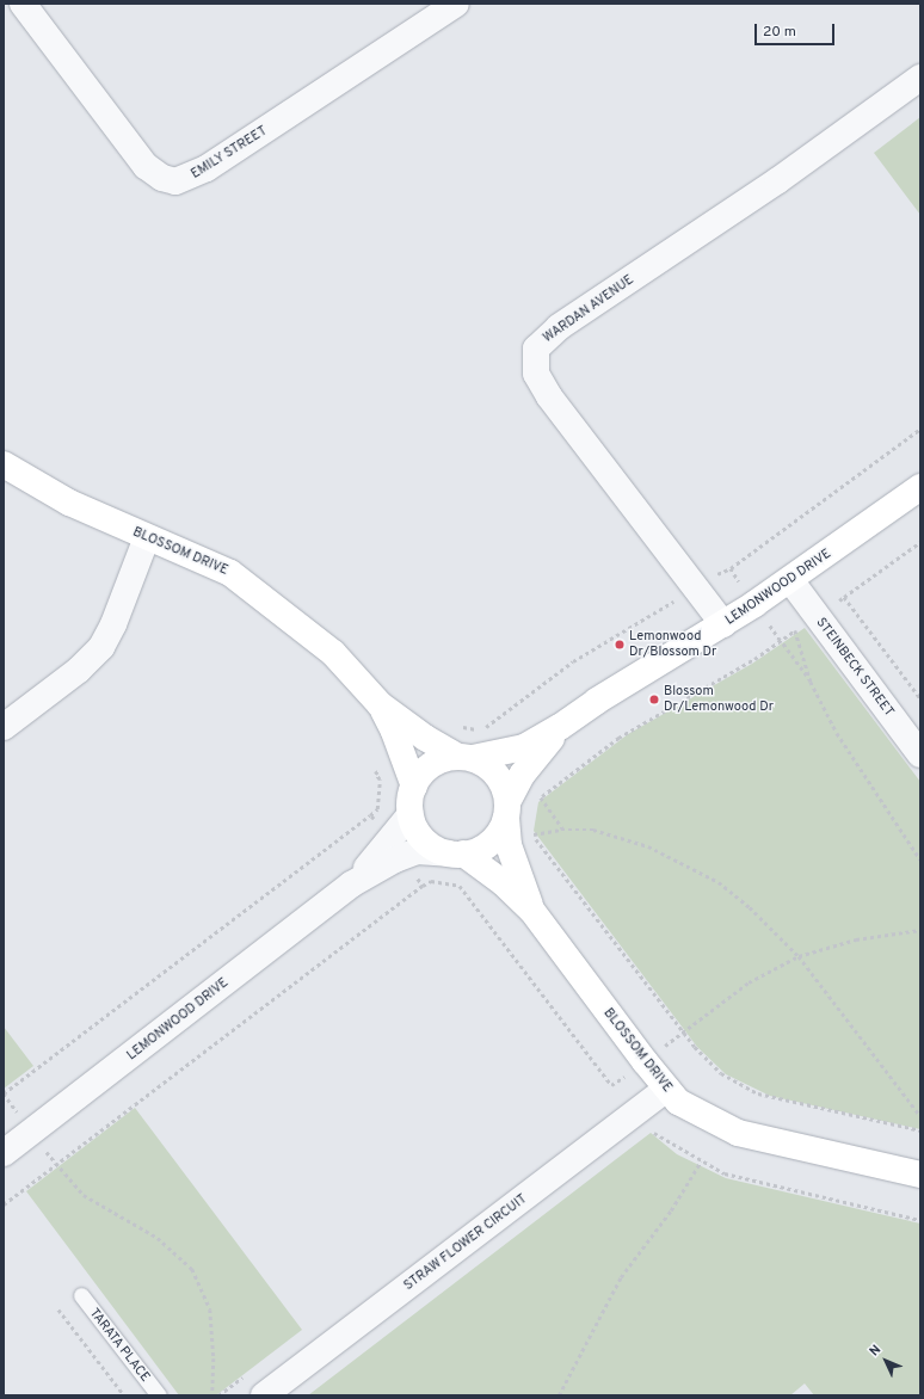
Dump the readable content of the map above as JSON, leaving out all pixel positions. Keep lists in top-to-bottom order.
{
  "streets": {
    "street": [
      "EMILY STREET",
      "WARDAN AVENUE",
      "BLOSSOM DRIVE",
      "LEMONWOOD DRIVE",
      "STEINBECK STREET",
      "STRAW FLOWER CIRCUIT"
    ],
    "lane": ["TARATA PLACE"]
  },
  "crossings": [
    ["WARDAN AVENUE", "LEMONWOOD DRIVE"],
    ["BLOSSOM DRIVE", "LEMONWOOD DRIVE"],
    ["BLOSSOM DRIVE", "STRAW FLOWER CIRCUIT"],
    ["LEMONWOOD DRIVE", "STEINBECK STREET"]
  ],
  "places": ["Lemonwood Dr/Blossom Dr", "Blossom Dr/Lemonwood Dr"],
  "scale_bar": "20 m",
  "north": "top left"
}
